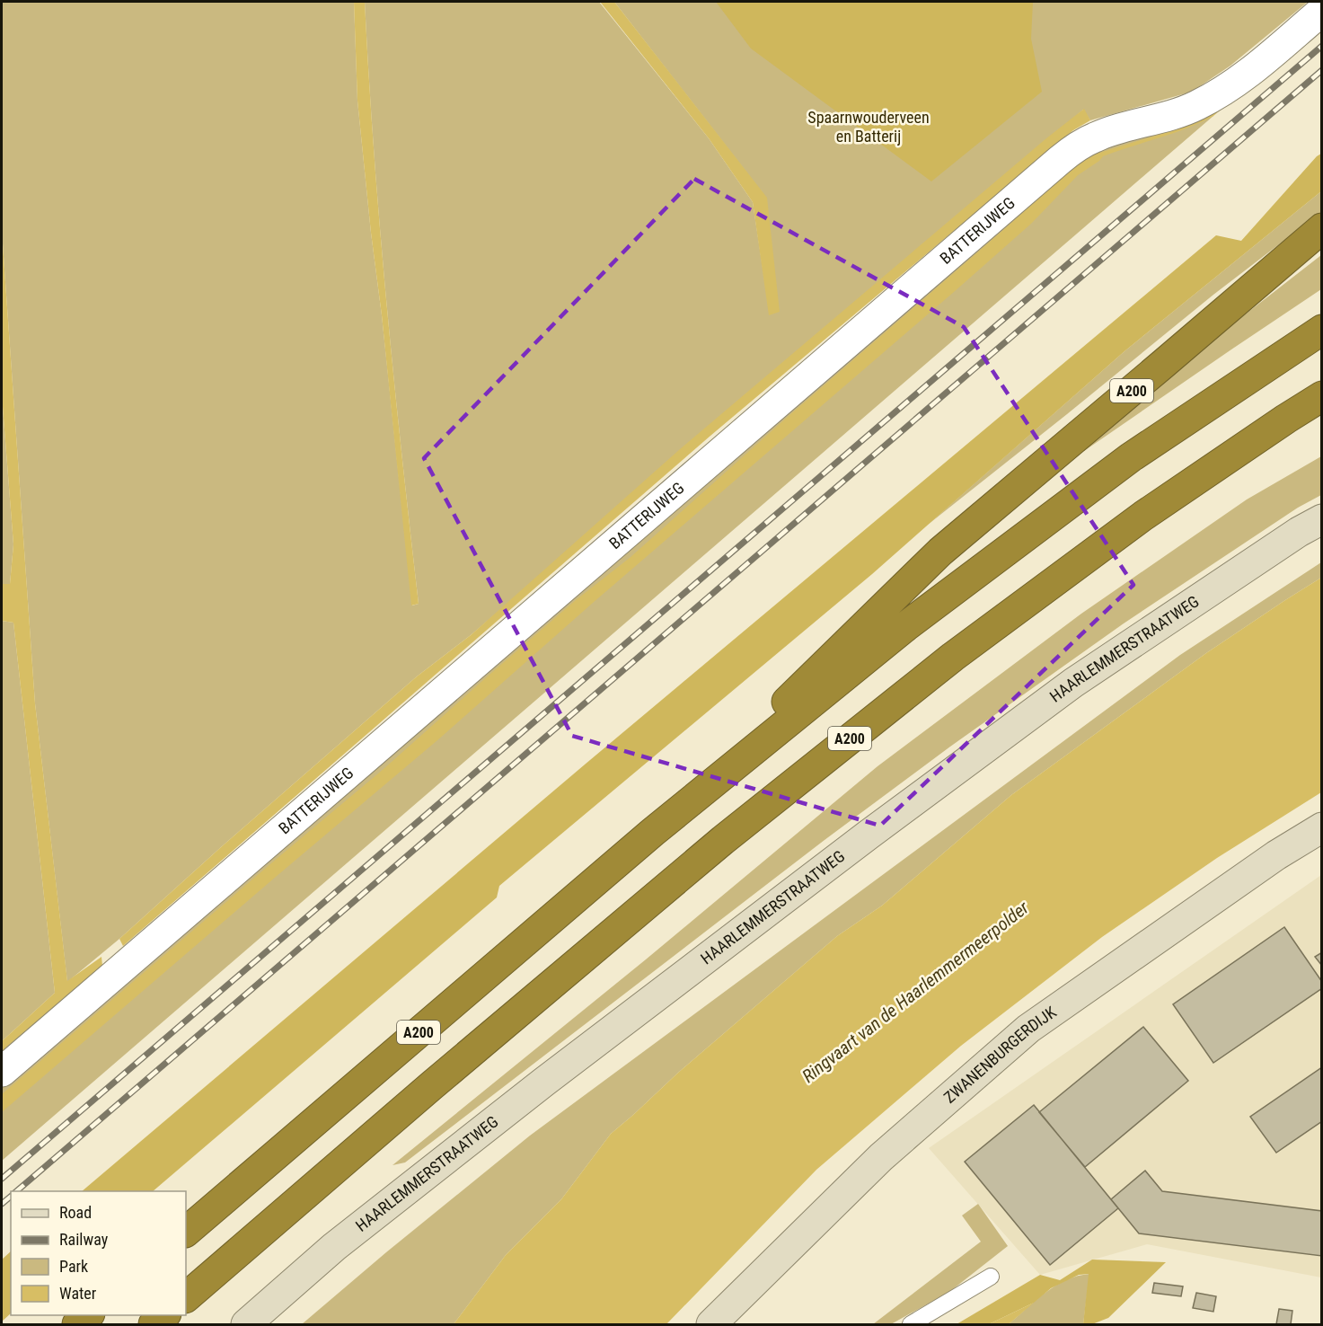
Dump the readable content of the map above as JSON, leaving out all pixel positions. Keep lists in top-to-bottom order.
{
  "streets": {
    "highway": ["A200"],
    "main road": ["HAARLEMMERSTRAATWEG", "ZWANENBURGERDIJK"],
    "street": ["BATTERIJWEG"]
  },
  "water": ["Ringvaart van de Haarlemmermeerpolder"],
  "parks": ["Spaarnwouderveen en Batterij"],
  "legend": [
    "Road",
    "Railway",
    "Park",
    "Water"
  ]
}
